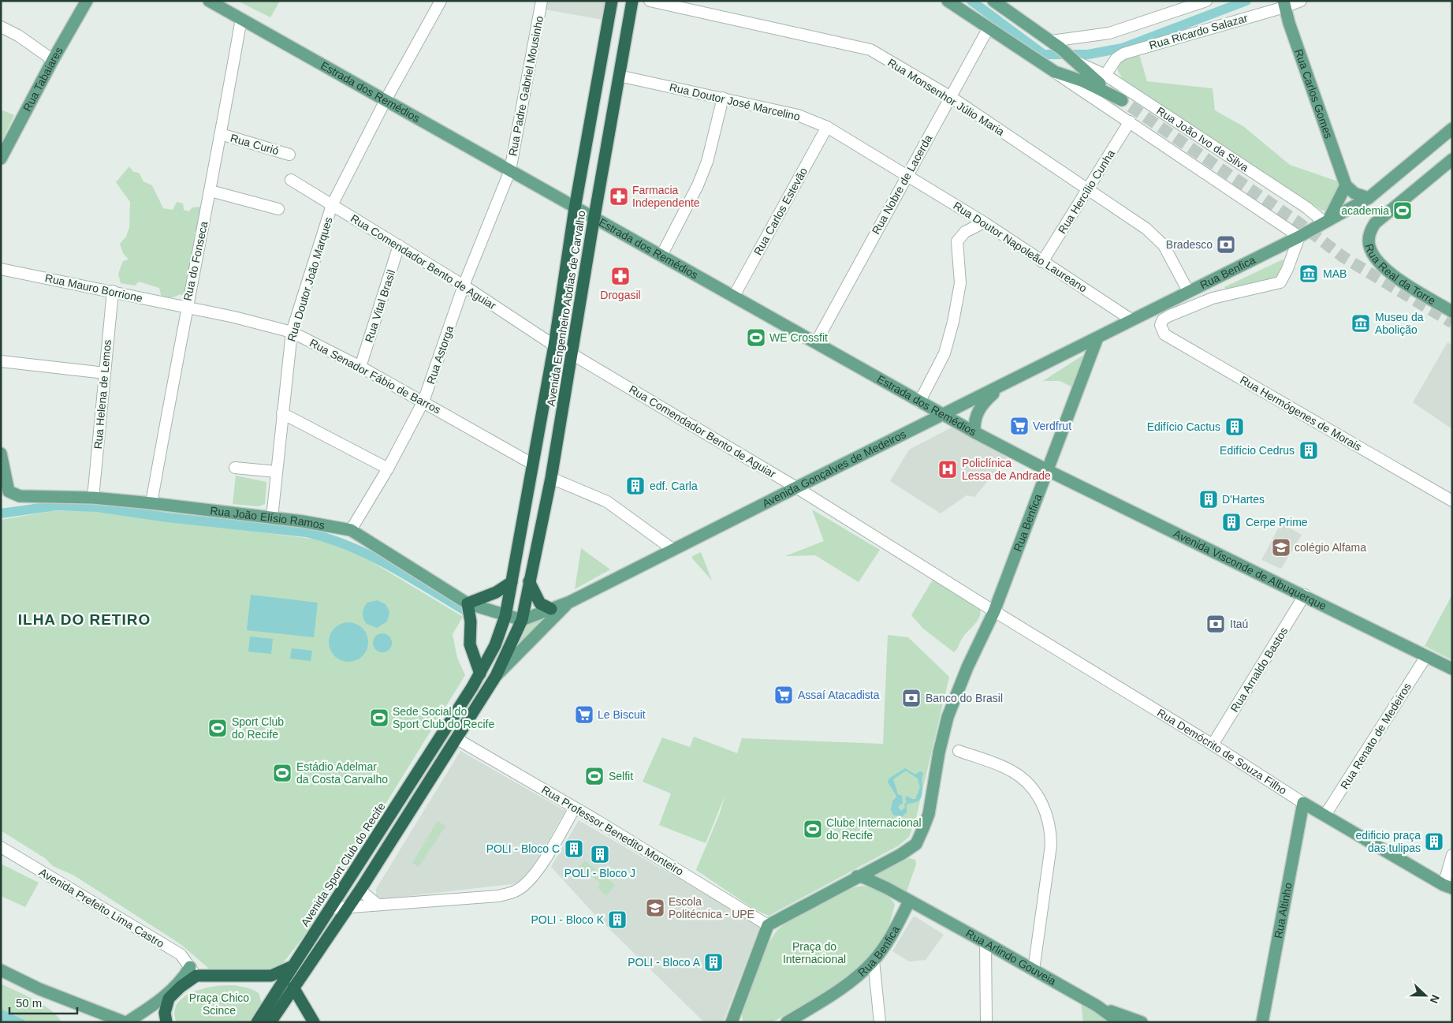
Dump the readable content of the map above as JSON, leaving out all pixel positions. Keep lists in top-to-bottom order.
{
  "streets": {
    "highway": ["Avenida Engenheiro Abdias de Carvalho", "Avenida Sport Club do Recife"],
    "main road": [
      "Rua Tabaiares",
      "Estrada dos Remédios",
      "Rua Carlos Gomes",
      "Rua João Ivo da Silva",
      "Rua Benfica",
      "Rua Real da Torre",
      "Avenida Gonçalves de Medeiros",
      "Rua João Elísio Ramos",
      "Avenida Visconde de Albuquerque",
      "Rua Demócrito de Souza Filho",
      "Rua Altinho",
      "Rua Arlindo Gouveia"
    ],
    "street": [
      "Rua Ricardo Salazar",
      "Rua Padre Gabriel Mousinho",
      "Rua Monsenhor Júlio Maria",
      "Rua Doutor José Marcelino",
      "Rua Curió",
      "Rua Nobre de Lacerda",
      "Rua Hercílio Cunha",
      "Rua Carlos Estevão",
      "Rua Doutor Napoleão Laureano",
      "Rua do Fonseca",
      "Rua Comendador Bento de Aguiar",
      "Rua Doutor João Marques",
      "Rua Mauro Borrione",
      "Rua Vital Brasil",
      "Rua Astorga",
      "Rua Senador Fábio de Barros",
      "Rua Helena de Lemos",
      "Rua Hermógenes de Morais",
      "Rua Arnaldo Bastos",
      "Rua Renato de Medeiros",
      "Rua Professor Benedito Monteiro",
      "Avenida Prefeito Lima Castro"
    ]
  },
  "crossings": [
    ["Rua Ricardo Salazar", "Rua Carlos Gomes"],
    ["Rua Ricardo Salazar", "Rua João Ivo da Silva"],
    ["Rua Padre Gabriel Mousinho", "Estrada dos Remédios"],
    ["Rua Padre Gabriel Mousinho", "Rua Astorga"],
    ["Estrada dos Remédios", "Rua Nobre de Lacerda"],
    ["Estrada dos Remédios", "Rua Carlos Estevão"],
    ["Estrada dos Remédios", "Rua do Fonseca"],
    ["Estrada dos Remédios", "Rua Benfica"],
    ["Estrada dos Remédios", "Rua Doutor João Marques"],
    ["Estrada dos Remédios", "Avenida Engenheiro Abdias de Carvalho"],
    ["Estrada dos Remédios", "Rua Astorga"],
    ["Estrada dos Remédios", "Avenida Gonçalves de Medeiros"],
    ["Estrada dos Remédios", "Avenida Visconde de Albuquerque"],
    ["Rua Monsenhor Júlio Maria", "Rua Nobre de Lacerda"],
    ["Rua Monsenhor Júlio Maria", "Rua Hercílio Cunha"],
    ["Rua Monsenhor Júlio Maria", "Rua Benfica"],
    ["Rua Doutor José Marcelino", "Rua Nobre de Lacerda"],
    ["Rua Doutor José Marcelino", "Rua Carlos Estevão"],
    ["Rua Doutor José Marcelino", "Rua Doutor Napoleão Laureano"],
    ["Rua Doutor José Marcelino", "Avenida Engenheiro Abdias de Carvalho"],
    ["Rua João Ivo da Silva", "Rua Nobre de Lacerda"],
    ["Rua João Ivo da Silva", "Rua Hercílio Cunha"],
    ["Rua João Ivo da Silva", "Rua Benfica"],
    ["Rua João Ivo da Silva", "Rua Hermógenes de Morais"],
    ["Rua Curió", "Rua do Fonseca"],
    ["Rua Nobre de Lacerda", "Rua Doutor Napoleão Laureano"],
    ["Rua Hercílio Cunha", "Rua Doutor Napoleão Laureano"],
    ["Rua Doutor Napoleão Laureano", "Rua Benfica"],
    ["Rua do Fonseca", "Rua Mauro Borrione"],
    ["Rua do Fonseca", "Rua Senador Fábio de Barros"],
    ["Rua do Fonseca", "Rua João Elísio Ramos"],
    ["Rua Comendador Bento de Aguiar", "Rua Benfica"],
    ["Rua Comendador Bento de Aguiar", "Rua Doutor João Marques"],
    ["Rua Comendador Bento de Aguiar", "Rua Vital Brasil"],
    ["Rua Comendador Bento de Aguiar", "Avenida Engenheiro Abdias de Carvalho"],
    ["Rua Comendador Bento de Aguiar", "Rua Astorga"],
    ["Rua Comendador Bento de Aguiar", "Avenida Gonçalves de Medeiros"],
    ["Rua Comendador Bento de Aguiar", "Rua Demócrito de Souza Filho"],
    ["Rua Benfica", "Rua Hermógenes de Morais"],
    ["Rua Benfica", "Avenida Gonçalves de Medeiros"],
    ["Rua Benfica", "Avenida Visconde de Albuquerque"],
    ["Rua Benfica", "Rua Demócrito de Souza Filho"],
    ["Rua Benfica", "Rua Professor Benedito Monteiro"],
    ["Rua Benfica", "Rua Arlindo Gouveia"],
    ["Rua Doutor João Marques", "Rua Senador Fábio de Barros"],
    ["Rua Doutor João Marques", "Rua João Elísio Ramos"],
    ["Rua Mauro Borrione", "Rua Senador Fábio de Barros"],
    ["Rua Mauro Borrione", "Rua Helena de Lemos"],
    ["Rua Vital Brasil", "Rua Senador Fábio de Barros"],
    ["Avenida Engenheiro Abdias de Carvalho", "Rua Senador Fábio de Barros"],
    ["Avenida Engenheiro Abdias de Carvalho", "Avenida Gonçalves de Medeiros"],
    ["Avenida Engenheiro Abdias de Carvalho", "Rua João Elísio Ramos"],
    ["Avenida Engenheiro Abdias de Carvalho", "Avenida Sport Club do Recife"],
    ["Rua Astorga", "Rua Senador Fábio de Barros"],
    ["Rua Astorga", "Rua João Elísio Ramos"],
    ["Rua Helena de Lemos", "Rua João Elísio Ramos"],
    ["Rua João Elísio Ramos", "Avenida Sport Club do Recife"],
    ["Avenida Visconde de Albuquerque", "Rua Arnaldo Bastos"],
    ["Avenida Visconde de Albuquerque", "Rua Renato de Medeiros"],
    ["Rua Arnaldo Bastos", "Rua Demócrito de Souza Filho"],
    ["Rua Renato de Medeiros", "Rua Demócrito de Souza Filho"],
    ["Rua Demócrito de Souza Filho", "Rua Altinho"]
  ],
  "districts": ["ILHA DO RETIRO"],
  "parks": ["Praça do Internacional", "Praça Chico Scince"],
  "places": {
    "pharmacy": ["Farmacia Independente", "Drogasil"],
    "sports": [
      "academia",
      "WE Crossfit",
      "Sede Social do Sport Club do Recife",
      "Sport Club do Recife",
      "Estádio Adelmar da Costa Carvalho",
      "Selfit",
      "Clube Internacional do Recife"
    ],
    "bank": ["Bradesco", "Itaú", "Banco do Brasil"],
    "museum": ["MAB", "Museu da Abolição"],
    "supermarket": ["Verdfrut", "Assaí Atacadista", "Le Biscuit"],
    "building": [
      "Edifício Cactus",
      "Edifício Cedrus",
      "edf. Carla",
      "D'Hartes",
      "Cerpe Prime",
      "edificio praça das tulipas",
      "POLI - Bloco C",
      "POLI - Bloco J",
      "POLI - Bloco K",
      "POLI - Bloco A"
    ],
    "hospital": ["Policlínica Lessa de Andrade"],
    "school or university": ["colégio Alfama", "Escola Politécnica - UPE"]
  },
  "scale_bar": "50 m",
  "north": "right"
}
